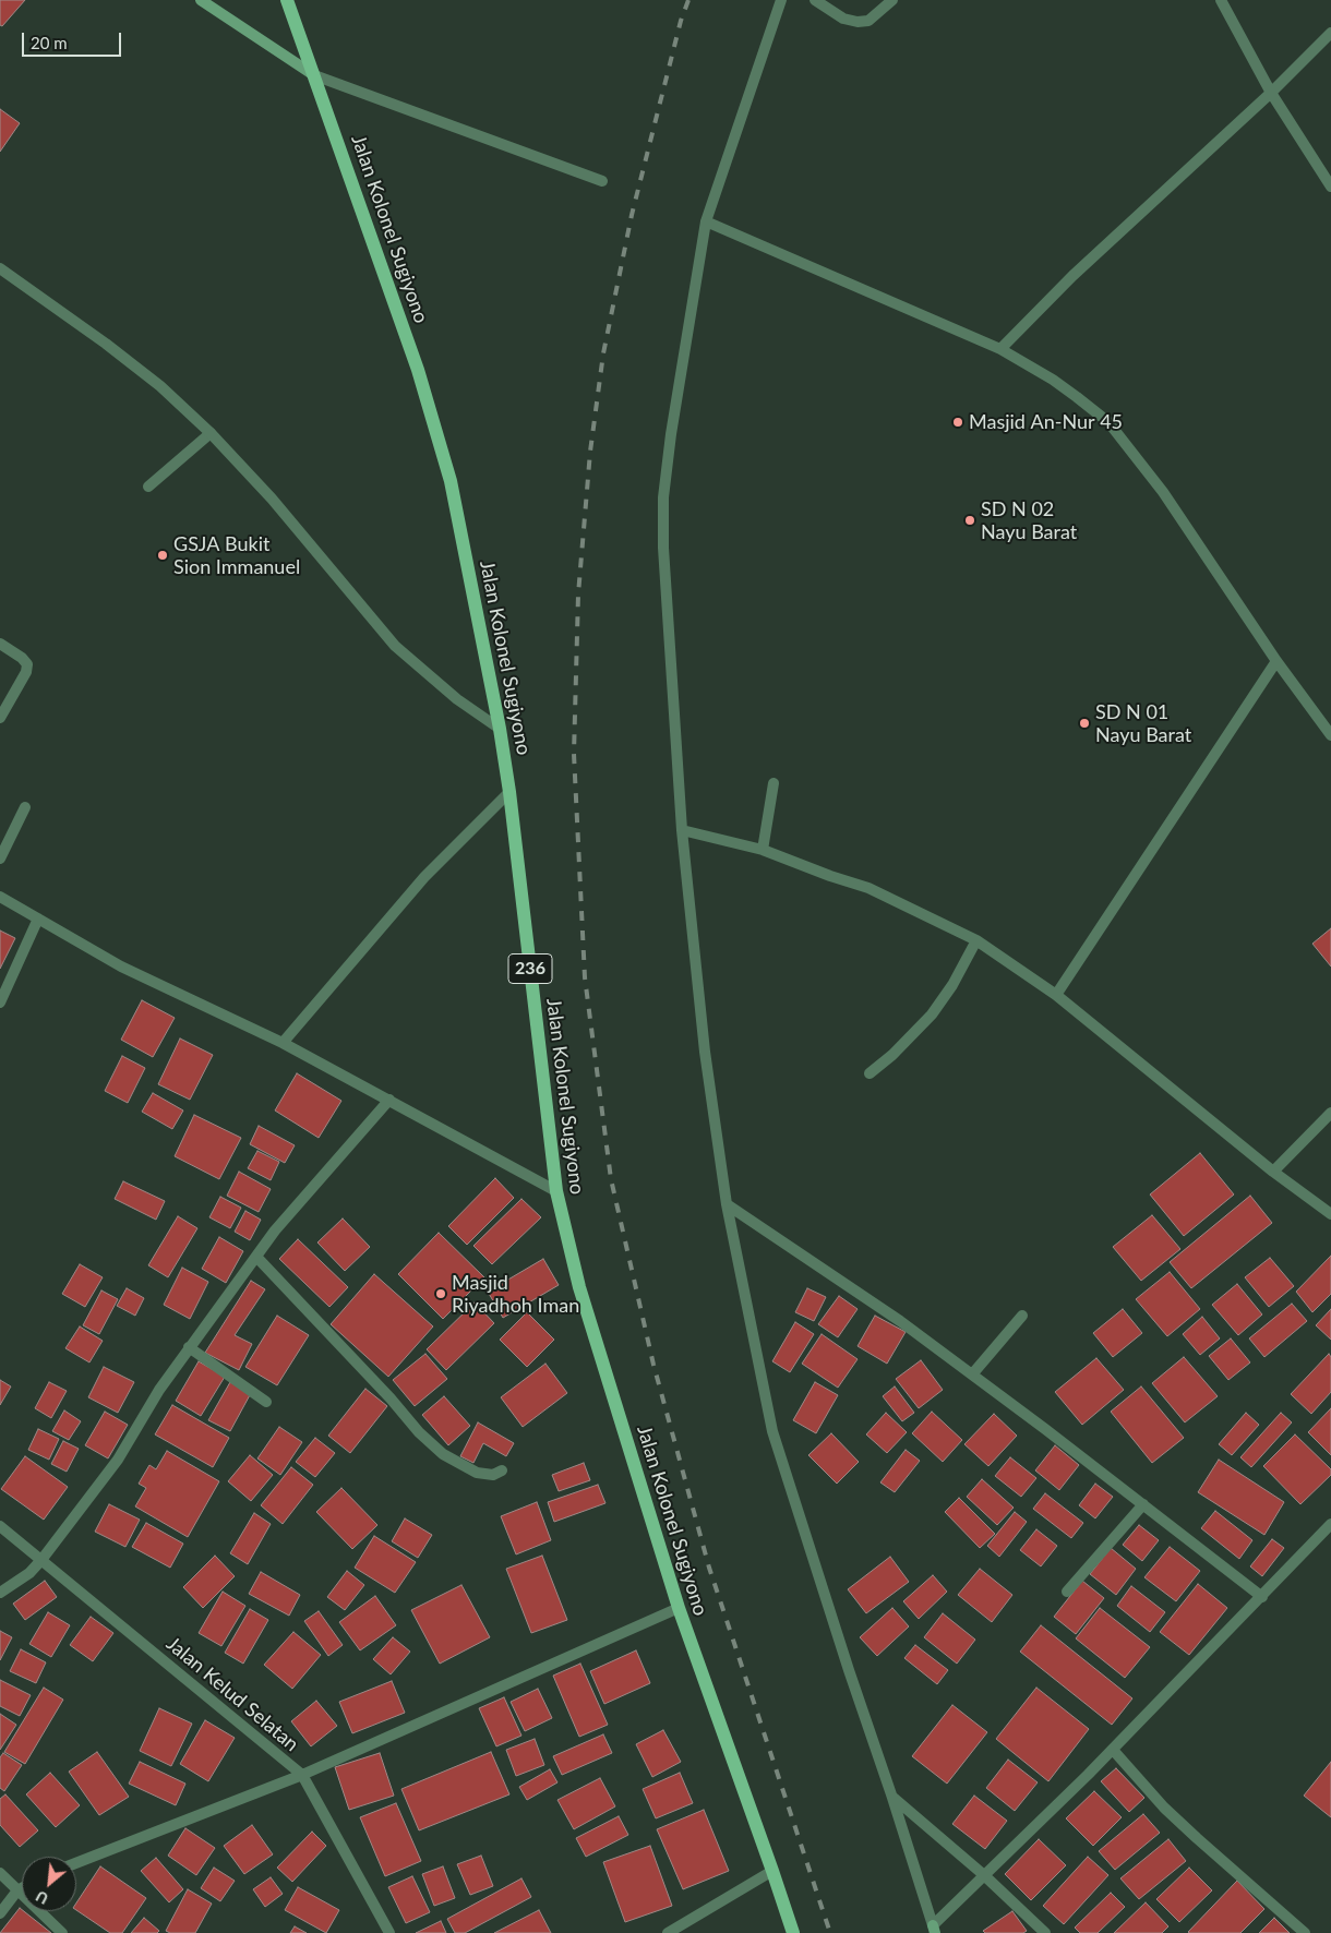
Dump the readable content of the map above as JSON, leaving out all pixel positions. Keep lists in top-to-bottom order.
{
  "streets": {
    "main road": ["Jalan Kolonel Sugiyono", "236"],
    "street": ["Jalan Kelud Selatan"]
  },
  "places": [
    "Masjid An-Nur 45",
    "SD N 02 Nayu Barat",
    "GSJA Bukit Sion Immanuel",
    "SD N 01 Nayu Barat",
    "Masjid Riyadhoh Iman"
  ],
  "scale_bar": "20 m",
  "north": "bottom left"
}
